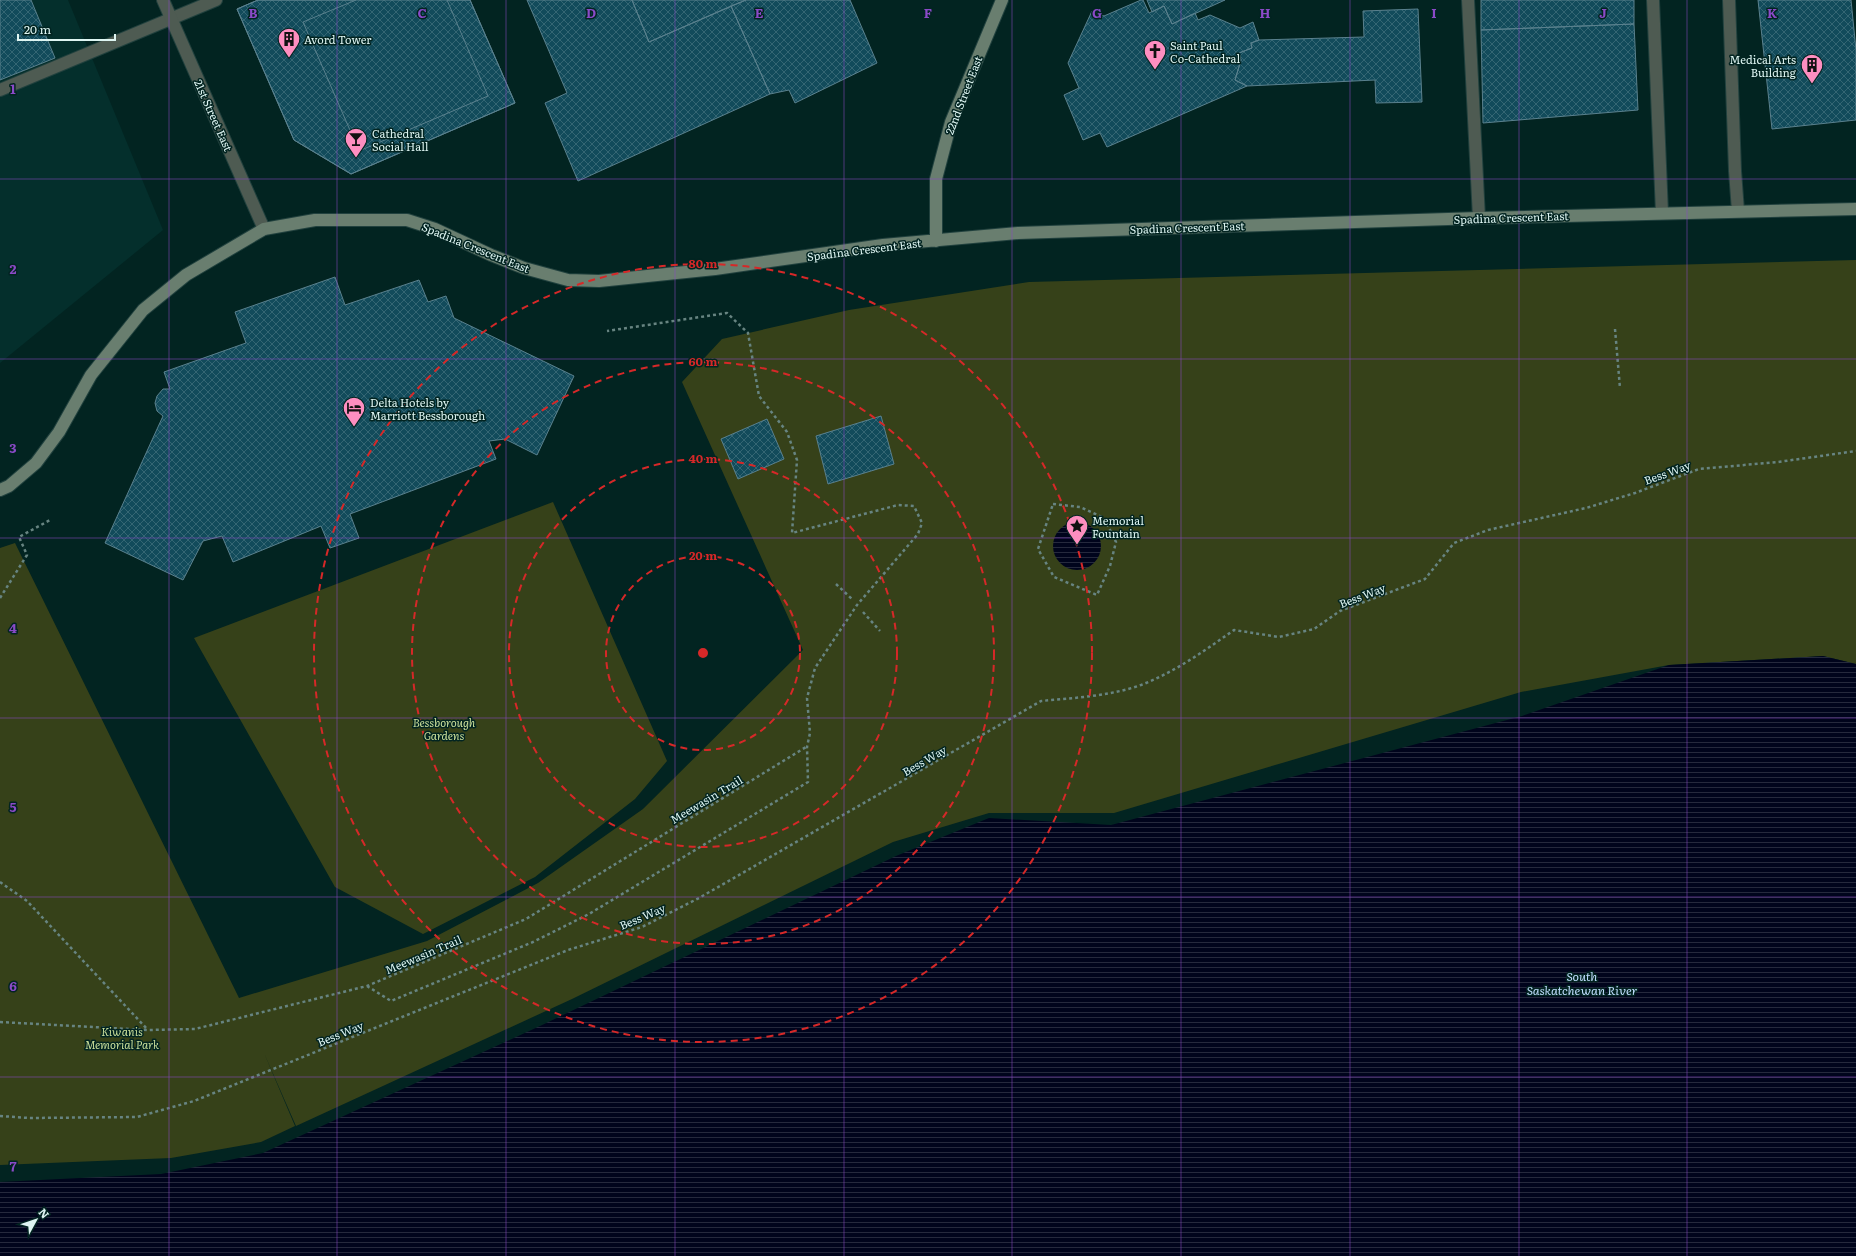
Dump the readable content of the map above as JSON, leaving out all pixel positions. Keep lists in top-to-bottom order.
{
  "streets": {
    "street": ["22nd Street East", "21st Street East", "Spadina Crescent East"],
    "path": ["Bess Way", "Meewasin Trail"]
  },
  "crossings": [
    ["22nd Street East", "Spadina Crescent East"],
    ["21st Street East", "Spadina Crescent East"]
  ],
  "water": ["South Saskatchewan River"],
  "parks": ["Bessborough Gardens", "Kiwanis Memorial Park"],
  "places": {
    "building": ["Avord Tower", "Medical Arts Building"],
    "church": ["Saint Paul Co-Cathedral"],
    "bar": ["Cathedral Social Hall"],
    "hotel": ["Delta Hotels by Marriott Bessborough"],
    "place": ["Memorial Fountain"]
  },
  "scale_bar": "20 m",
  "north": "top right",
  "grid": {
    "columns": [
      "B",
      "C",
      "D",
      "E",
      "F",
      "G",
      "H",
      "I",
      "J",
      "K"
    ],
    "rows": [
      "1",
      "2",
      "3",
      "4",
      "5",
      "6",
      "7"
    ]
  },
  "rings": [
    "80 m",
    "60 m",
    "40 m",
    "20 m"
  ]
}
